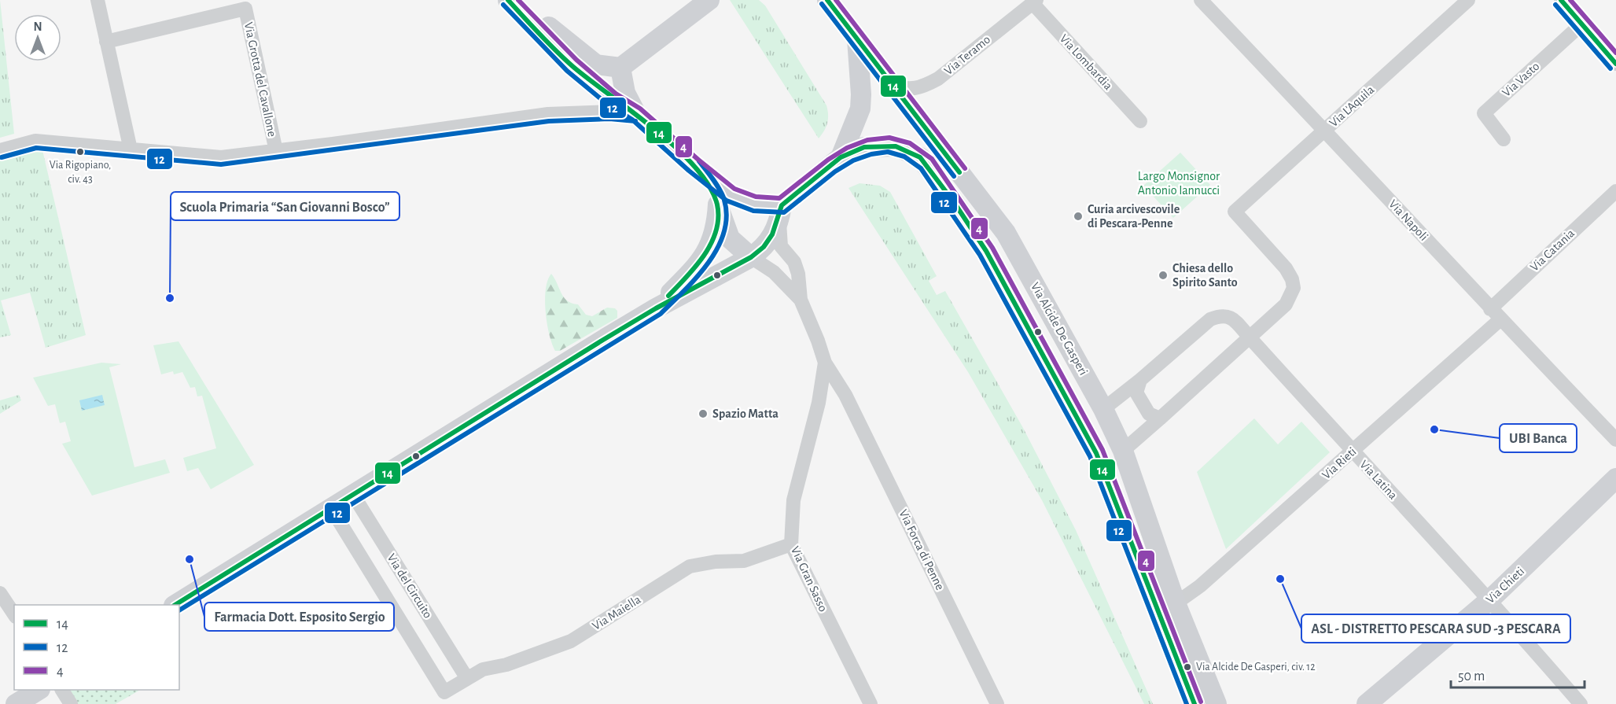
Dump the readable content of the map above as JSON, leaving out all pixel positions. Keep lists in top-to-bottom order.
{
  "streets": {
    "main road": ["Via Alcide De Gasperi", "Via Chieti"],
    "street": [
      "Via Teramo",
      "Via Lombardia",
      "Via Grotta del Cavallone",
      "Via Vasto",
      "Via L'Aquila",
      "Via Napoli",
      "Via Catania",
      "Via Rieti",
      "Via Latina",
      "Via Forca di Penne",
      "Via Gran Sasso",
      "Via del Circuito",
      "Via Maiella"
    ]
  },
  "crossings": [
    ["Via Teramo", "Via Lombardia"],
    ["Via Teramo", "Via Alcide De Gasperi"],
    ["Via L'Aquila", "Via Napoli"],
    ["Via L'Aquila", "Via Latina"],
    ["Via Napoli", "Via Catania"],
    ["Via Napoli", "Via Rieti"],
    ["Via Alcide De Gasperi", "Via Rieti"],
    ["Via Alcide De Gasperi", "Via Latina"],
    ["Via Rieti", "Via Latina"],
    ["Via Latina", "Via Chieti"],
    ["Via Forca di Penne", "Via Gran Sasso"],
    ["Via Gran Sasso", "Via Maiella"],
    ["Via del Circuito", "Via Maiella"]
  ],
  "parks": ["Largo Monsignor Antonio Iannucci"],
  "places": [
    "Via Rigopiano, civ. 43",
    "Curia arcivescovile di Pescara-Penne",
    "Chiesa dello Spirito Santo",
    "Scuola Primaria “San Giovanni Bosco”",
    "Spazio Matta",
    "UBI Banca",
    "Farmacia Dott. Esposito Sergio",
    "ASL - DISTRETTO PESCARA SUD -3 PESCARA",
    "Via Alcide De Gasperi, civ. 12"
  ],
  "lines": ["transit line 14", "transit line 4", "transit line 12"],
  "legend": ["14", "12", "4"],
  "scale_bar": "50 m",
  "north": "top"
}
